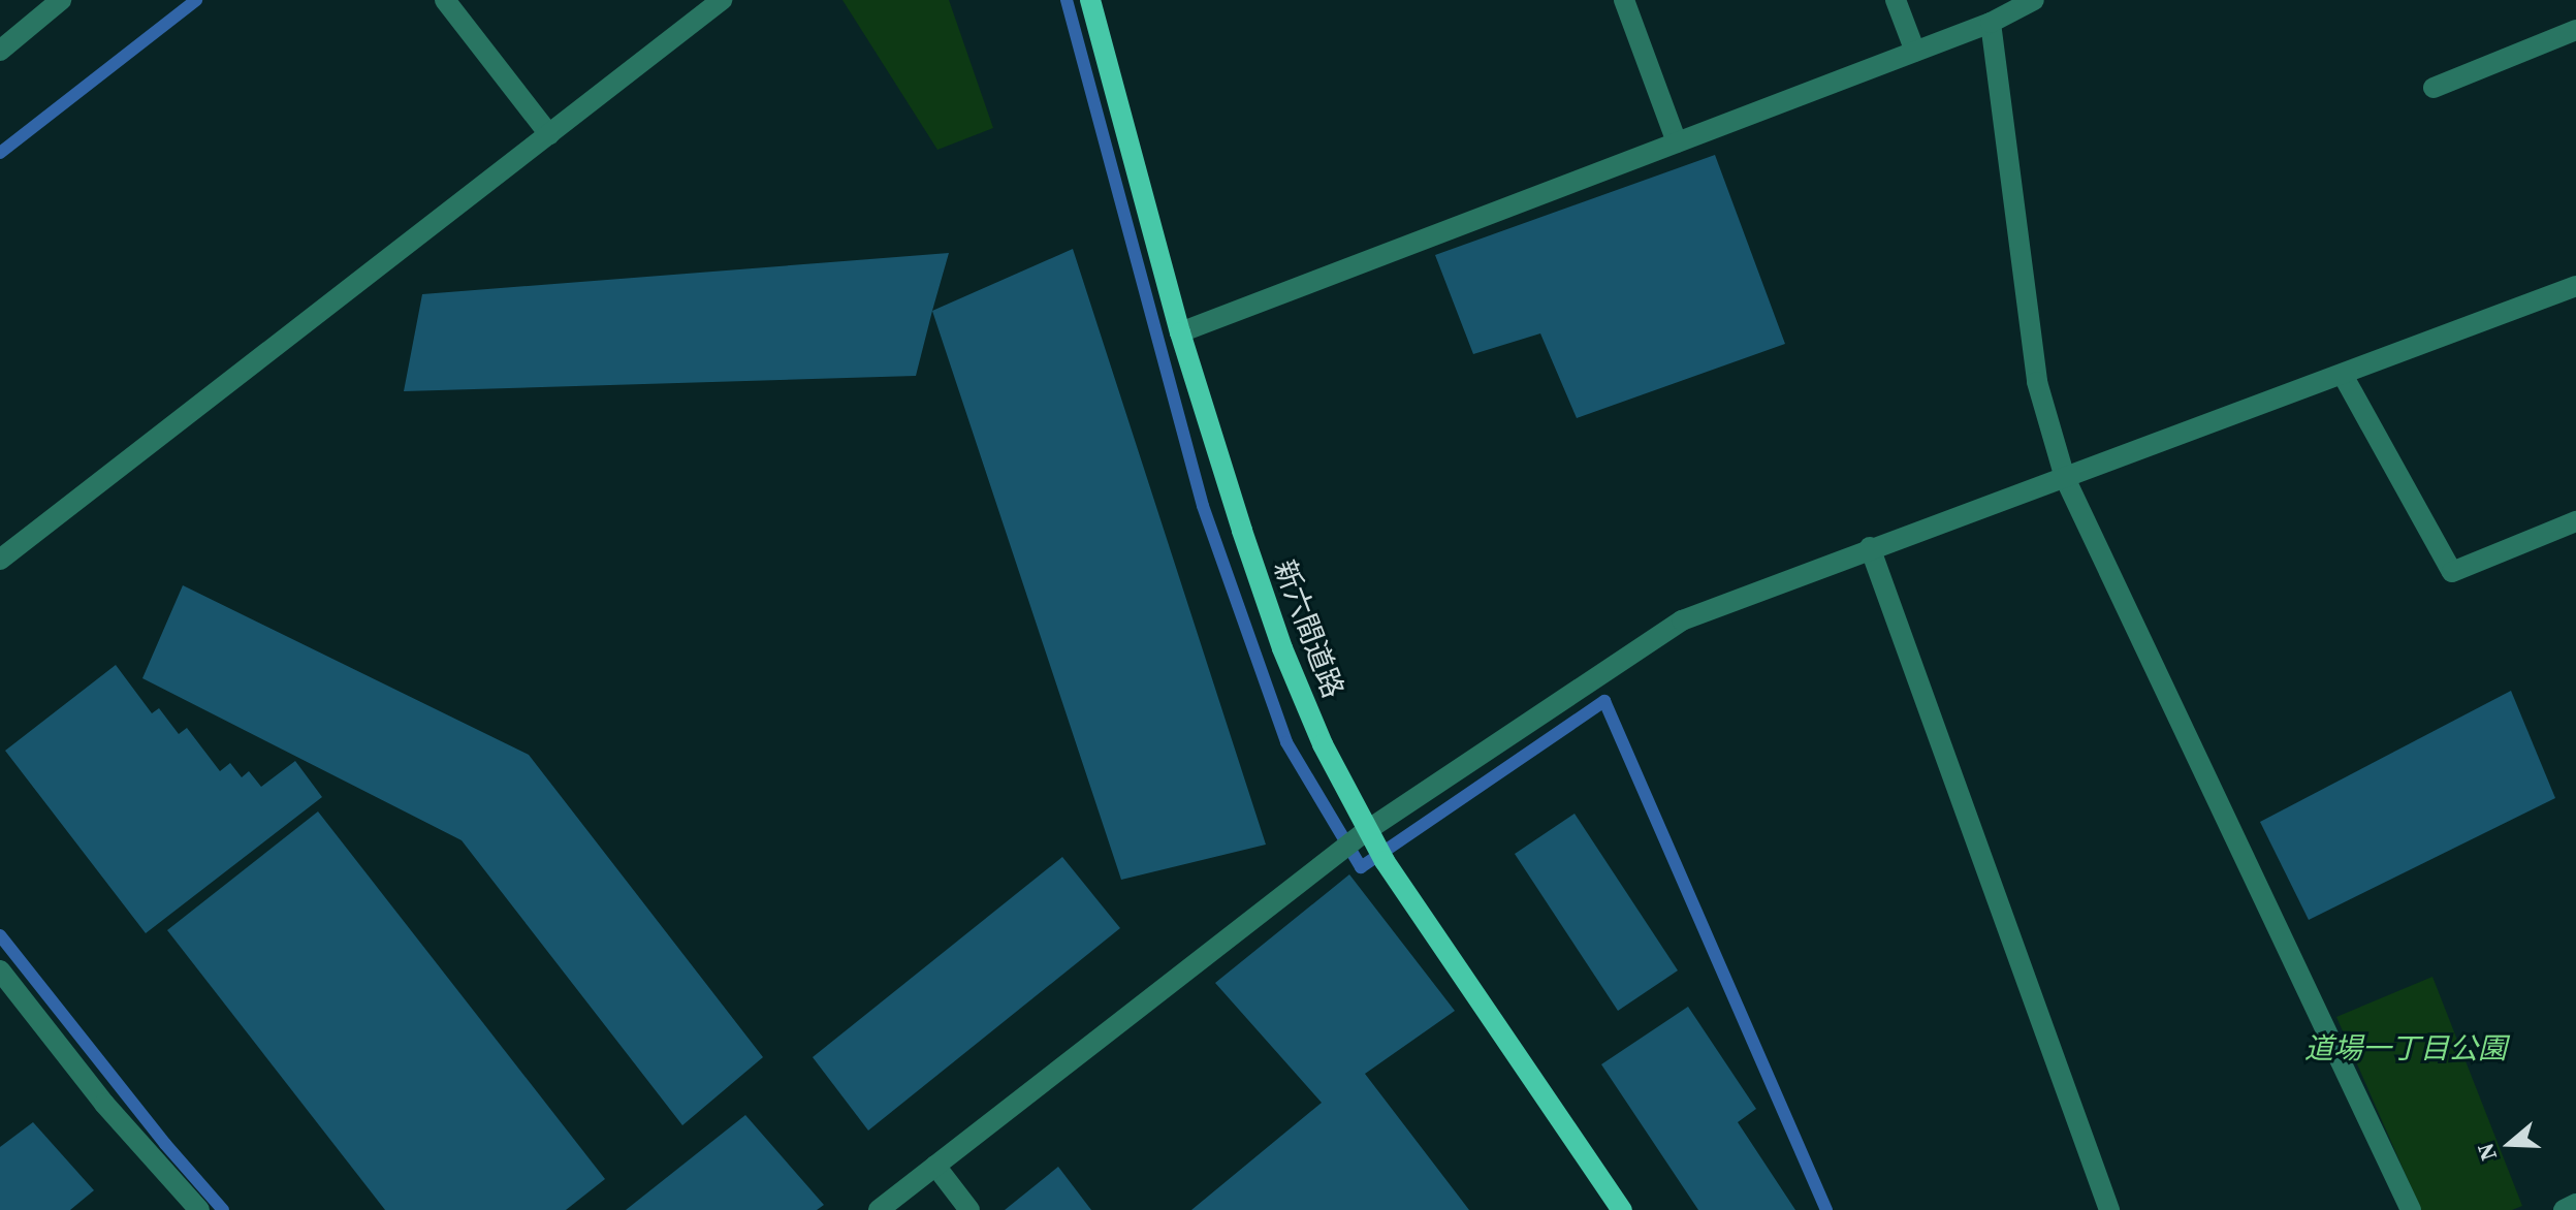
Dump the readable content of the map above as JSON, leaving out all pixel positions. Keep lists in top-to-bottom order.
{
  "streets": {
    "main road": ["新六間道路"]
  },
  "parks": ["道場一丁目公園"],
  "north": "left"
}
